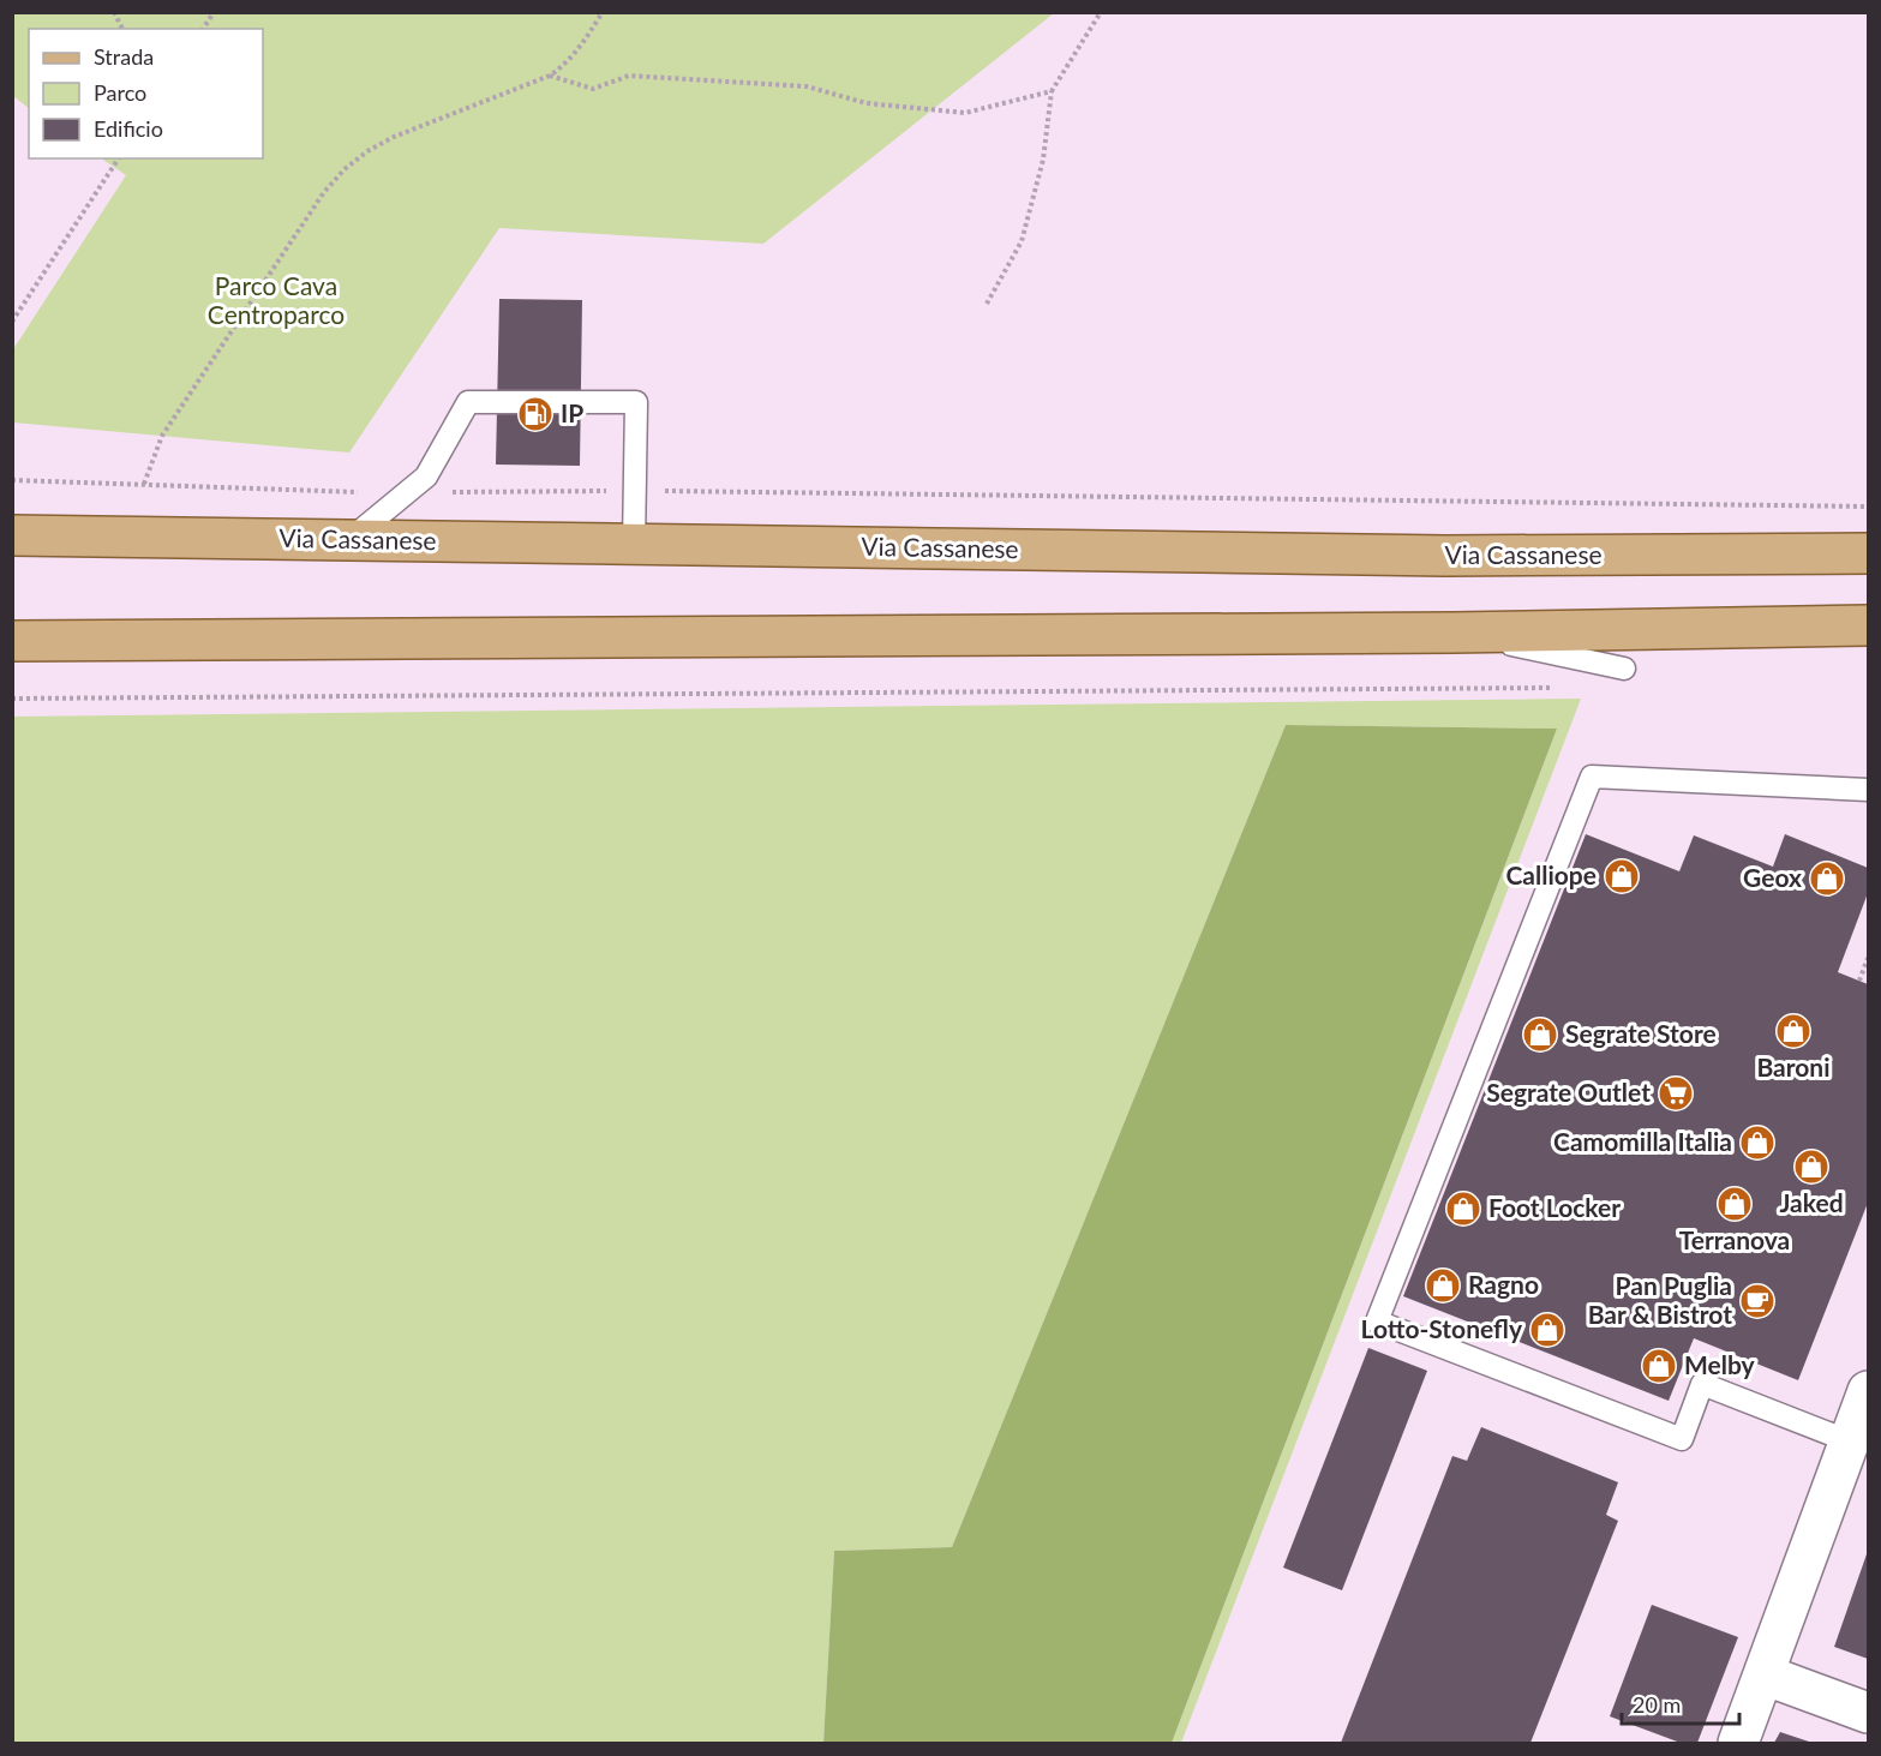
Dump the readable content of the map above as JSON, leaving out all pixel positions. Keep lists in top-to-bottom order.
{
  "streets": {
    "main road": ["Via Cassanese"]
  },
  "parks": ["Parco Cava Centroparco"],
  "places": {
    "fuel station": ["IP"],
    "shop": [
      "Calliope",
      "Geox",
      "Baroni",
      "Segrate Store",
      "Camomilla Italia",
      "Jaked",
      "Terranova",
      "Foot Locker",
      "Ragno",
      "Lotto-Stonefly",
      "Melby"
    ],
    "supermarket": ["Segrate Outlet"],
    "cafe": ["Pan Puglia Bar & Bistrot"]
  },
  "legend": ["Strada", "Parco", "Edificio"],
  "scale_bar": "20 m"
}
